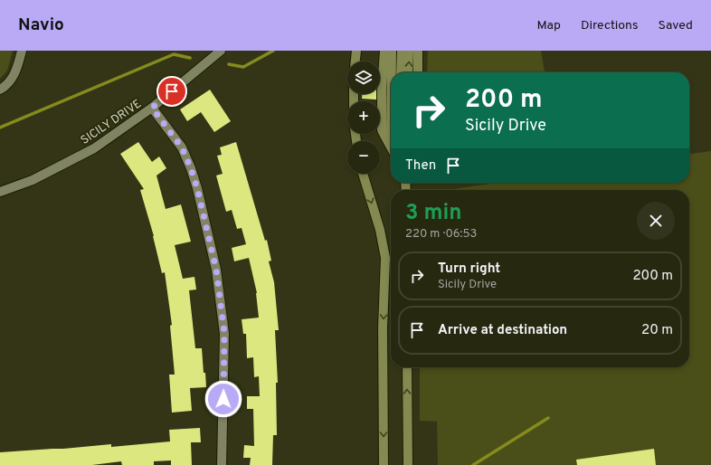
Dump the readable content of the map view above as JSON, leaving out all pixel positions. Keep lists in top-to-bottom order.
{
  "streets": {
    "street": ["SICILY DRIVE"]
  },
  "page": {
    "header": "Navio",
    "nav": ["Map", "Directions", "Saved"],
    "map_buttons": ["+", "−"],
    "turn": ["200 m", "Sicily Drive"],
    "then": "Then",
    "heading": ["3 min", "220 m · 06:53"],
    "list": [
      {
        "name": "Turn right",
        "note": "Sicily Drive",
        "value": "200 m"
      },
      {
        "name": "Arrive at destination",
        "value": "20 m"
      }
    ]
  }
}
